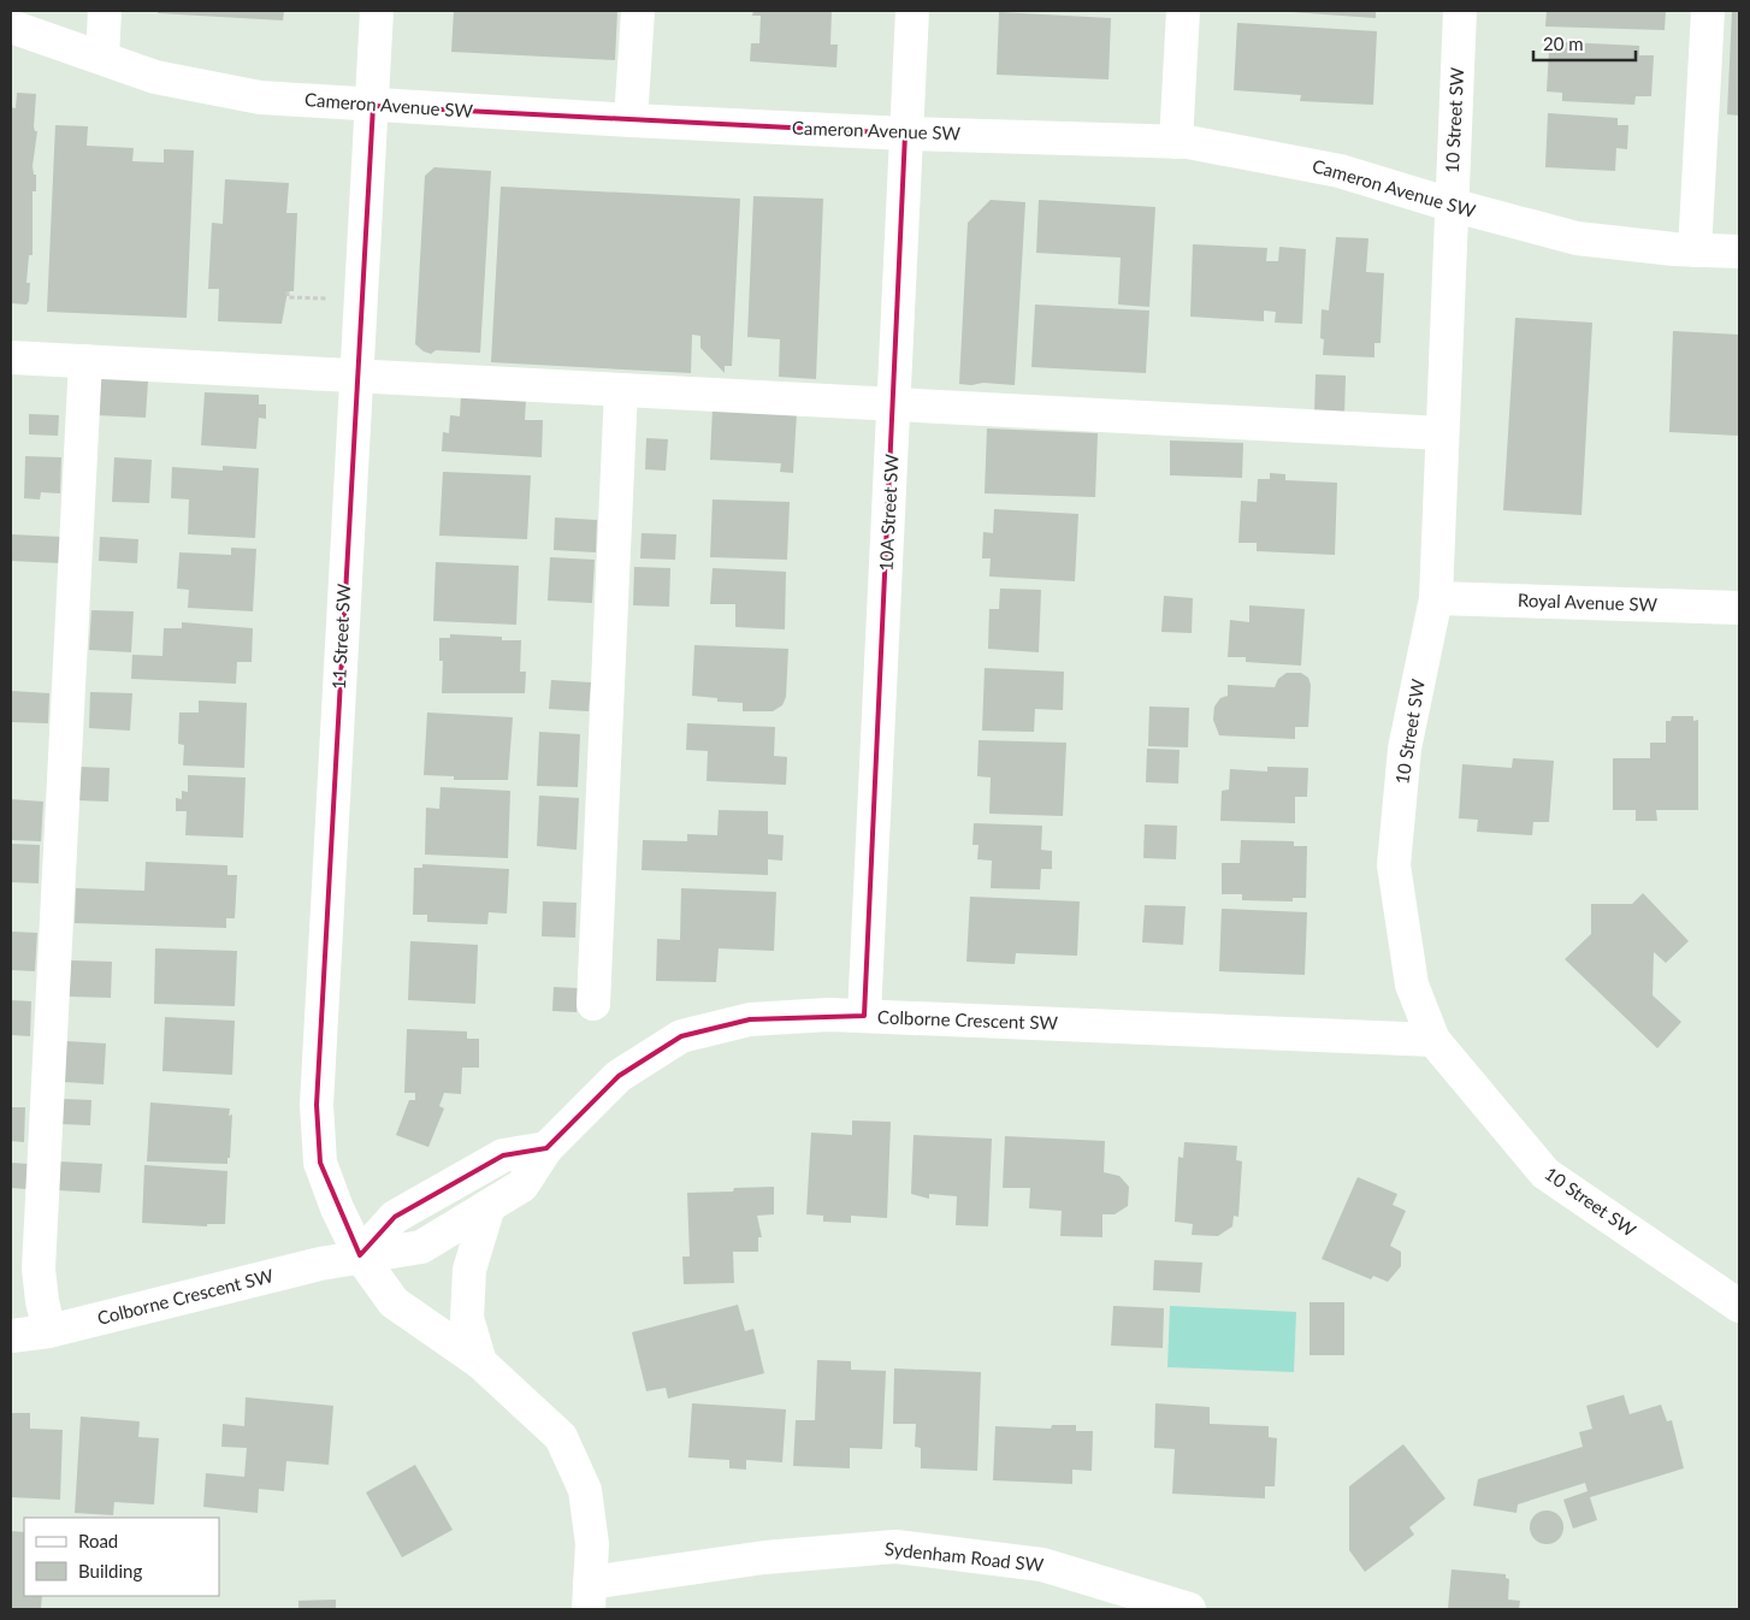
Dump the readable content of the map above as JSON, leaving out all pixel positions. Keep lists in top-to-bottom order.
{
  "streets": {
    "street": [
      "Cameron Avenue SW",
      "10 Street SW",
      "10A Street SW",
      "Royal Avenue SW",
      "11 Street SW",
      "Colborne Crescent SW",
      "Sydenham Road SW"
    ]
  },
  "crossings": [
    ["Cameron Avenue SW", "10 Street SW"],
    ["Cameron Avenue SW", "10A Street SW"],
    ["Cameron Avenue SW", "11 Street SW"],
    ["10 Street SW", "Royal Avenue SW"],
    ["10 Street SW", "Colborne Crescent SW"],
    ["10A Street SW", "Colborne Crescent SW"],
    ["11 Street SW", "Colborne Crescent SW"],
    ["11 Street SW", "Sydenham Road SW"]
  ],
  "legend": ["Road", "Building"],
  "scale_bar": "20 m"
}
